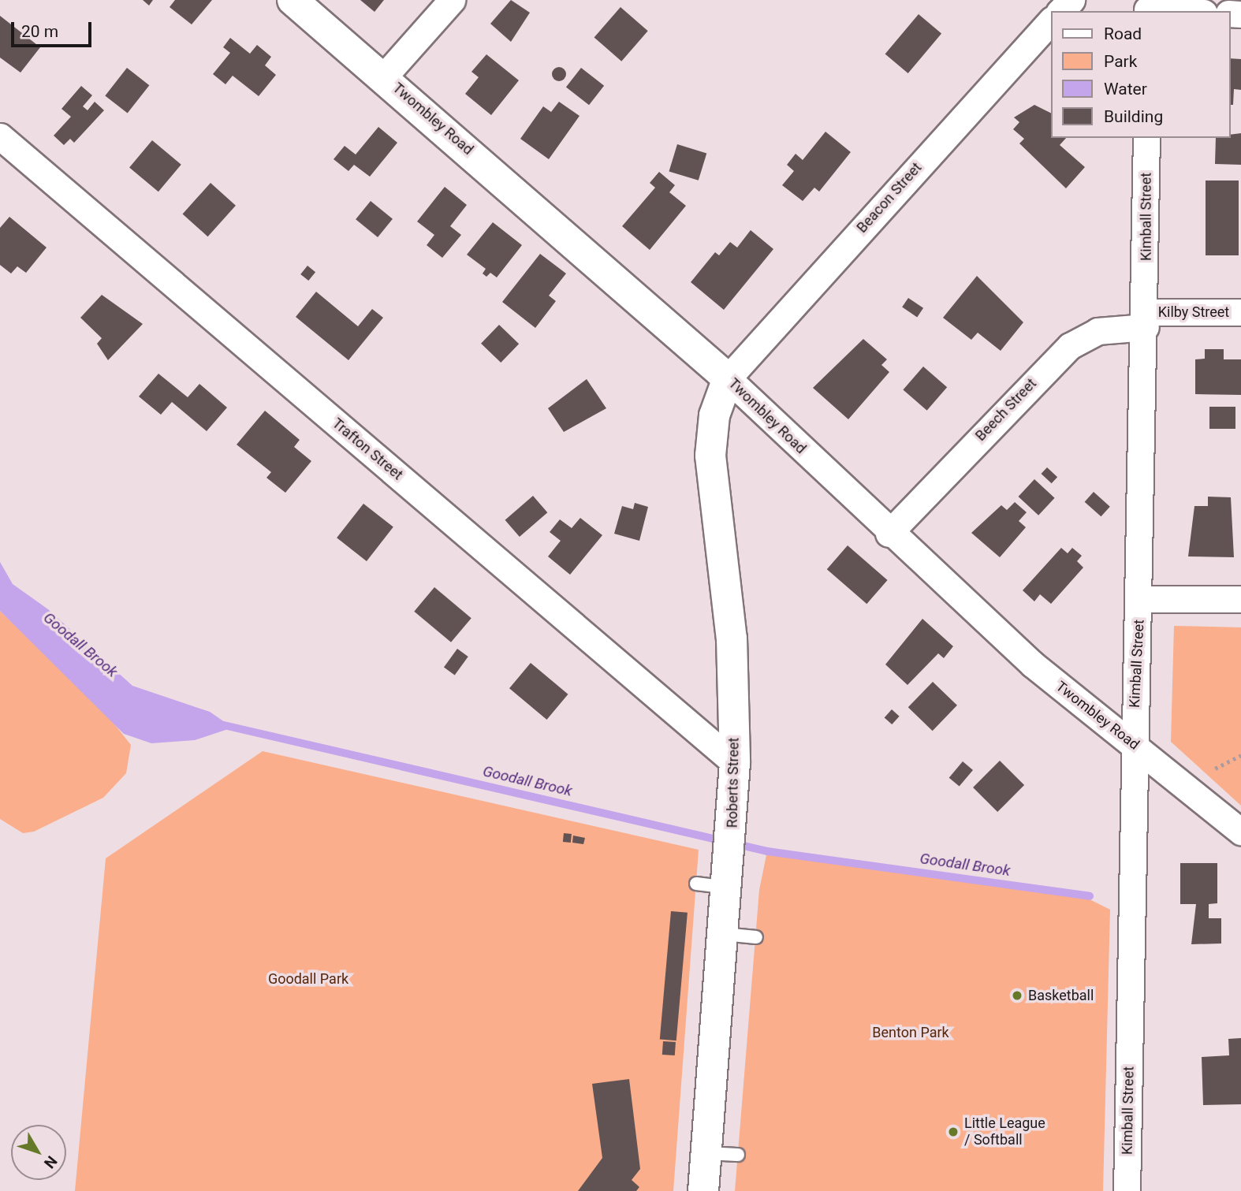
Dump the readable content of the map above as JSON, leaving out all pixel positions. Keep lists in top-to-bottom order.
{
  "streets": {
    "street": [
      "Twombley Road",
      "Beacon Street",
      "Kimball Street",
      "Kilby Street",
      "Beech Street",
      "Trafton Street",
      "Roberts Street"
    ]
  },
  "crossings": [
    ["Twombley Road", "Beacon Street"],
    ["Twombley Road", "Kimball Street"],
    ["Twombley Road", "Beech Street"],
    ["Twombley Road", "Roberts Street"],
    ["Beacon Street", "Roberts Street"],
    ["Kimball Street", "Kilby Street"],
    ["Kimball Street", "Beech Street"],
    ["Kilby Street", "Beech Street"],
    ["Trafton Street", "Roberts Street"]
  ],
  "water": ["Goodall Brook"],
  "parks": ["Goodall Park", "Benton Park"],
  "places": ["Basketball", "Little League / Softball"],
  "legend": [
    "Road",
    "Park",
    "Water",
    "Building"
  ],
  "scale_bar": "20 m",
  "north": "bottom right"
}
